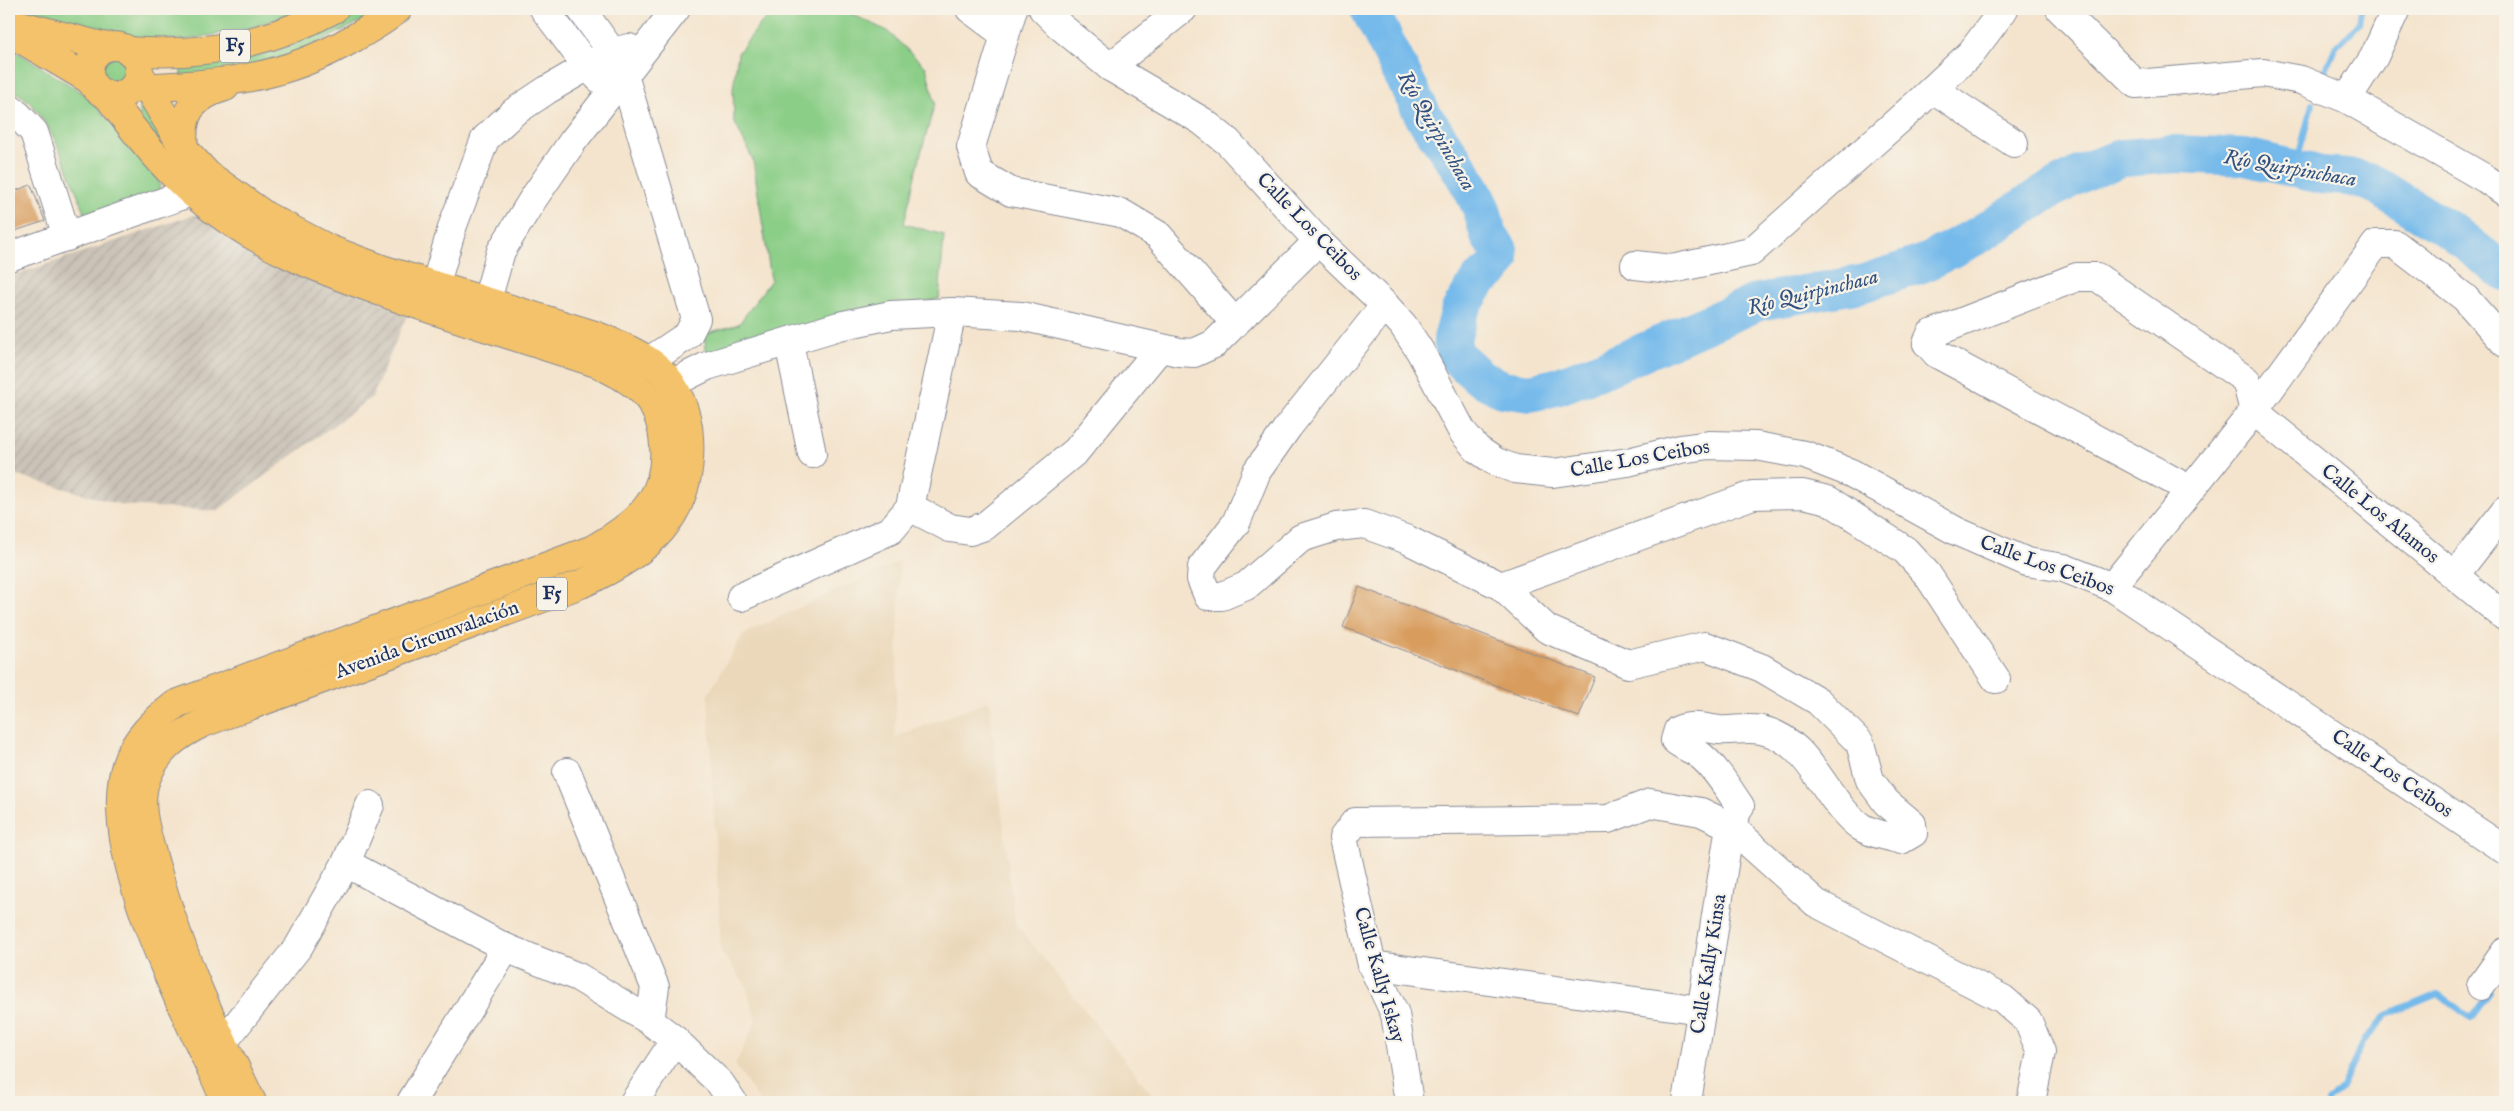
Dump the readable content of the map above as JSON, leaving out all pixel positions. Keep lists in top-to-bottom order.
{
  "streets": {
    "main road": ["F5", "Avenida Circunvalación"],
    "street": [
      "Calle Los Ceibos",
      "Calle Los Alamos",
      "Calle Kally Kinsa",
      "Calle Kally Iskay"
    ]
  },
  "crossings": [
    ["F5", "Avenida Circunvalación"],
    ["Calle Kally Kinsa", "Calle Kally Iskay"]
  ],
  "water": ["Río Quirpinchaca"]
}
